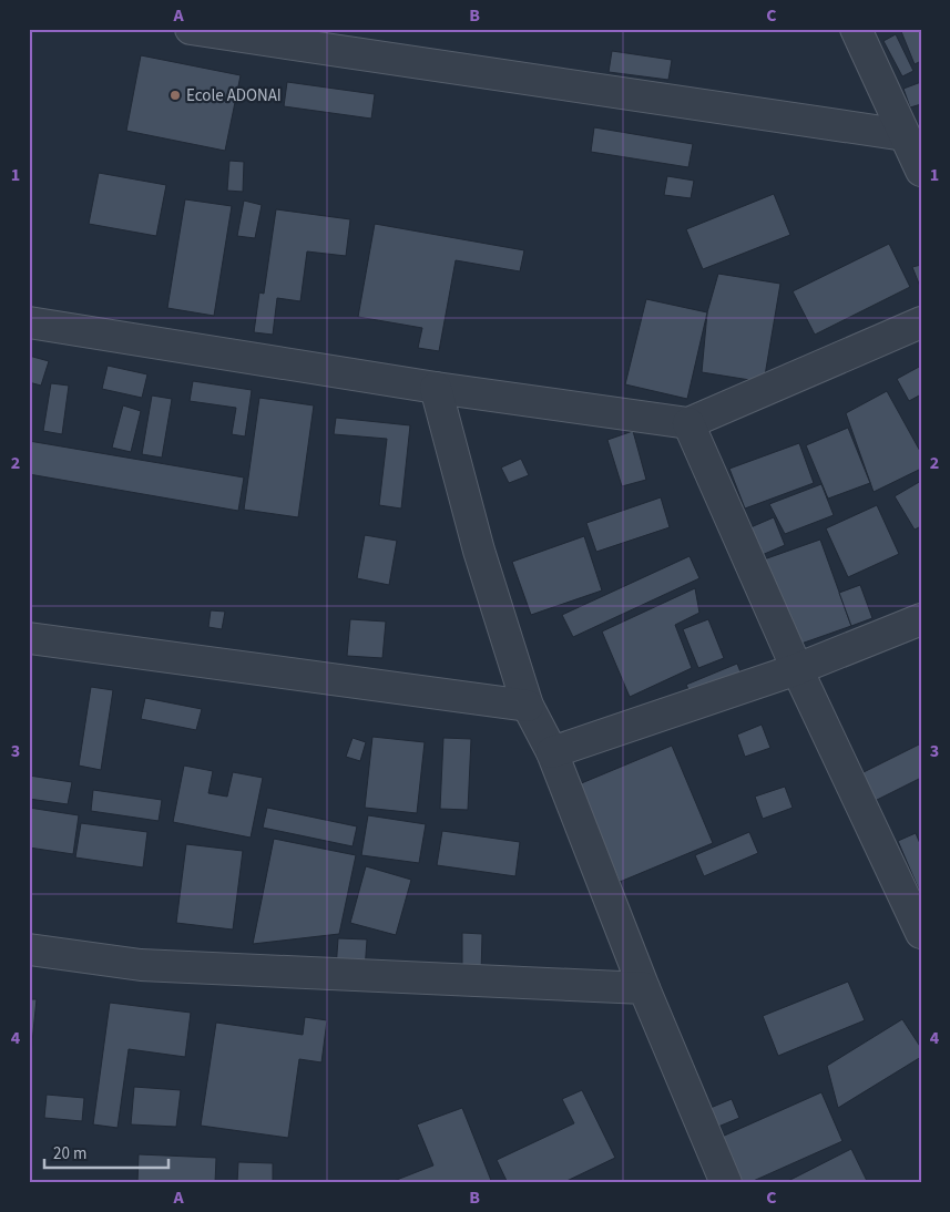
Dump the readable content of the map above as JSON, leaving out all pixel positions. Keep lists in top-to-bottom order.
{
  "places": ["Ecole ADONAI"],
  "scale_bar": "20 m",
  "grid": {
    "columns": ["A", "B", "C"],
    "rows": [
      "1",
      "2",
      "3",
      "4"
    ]
  }
}
